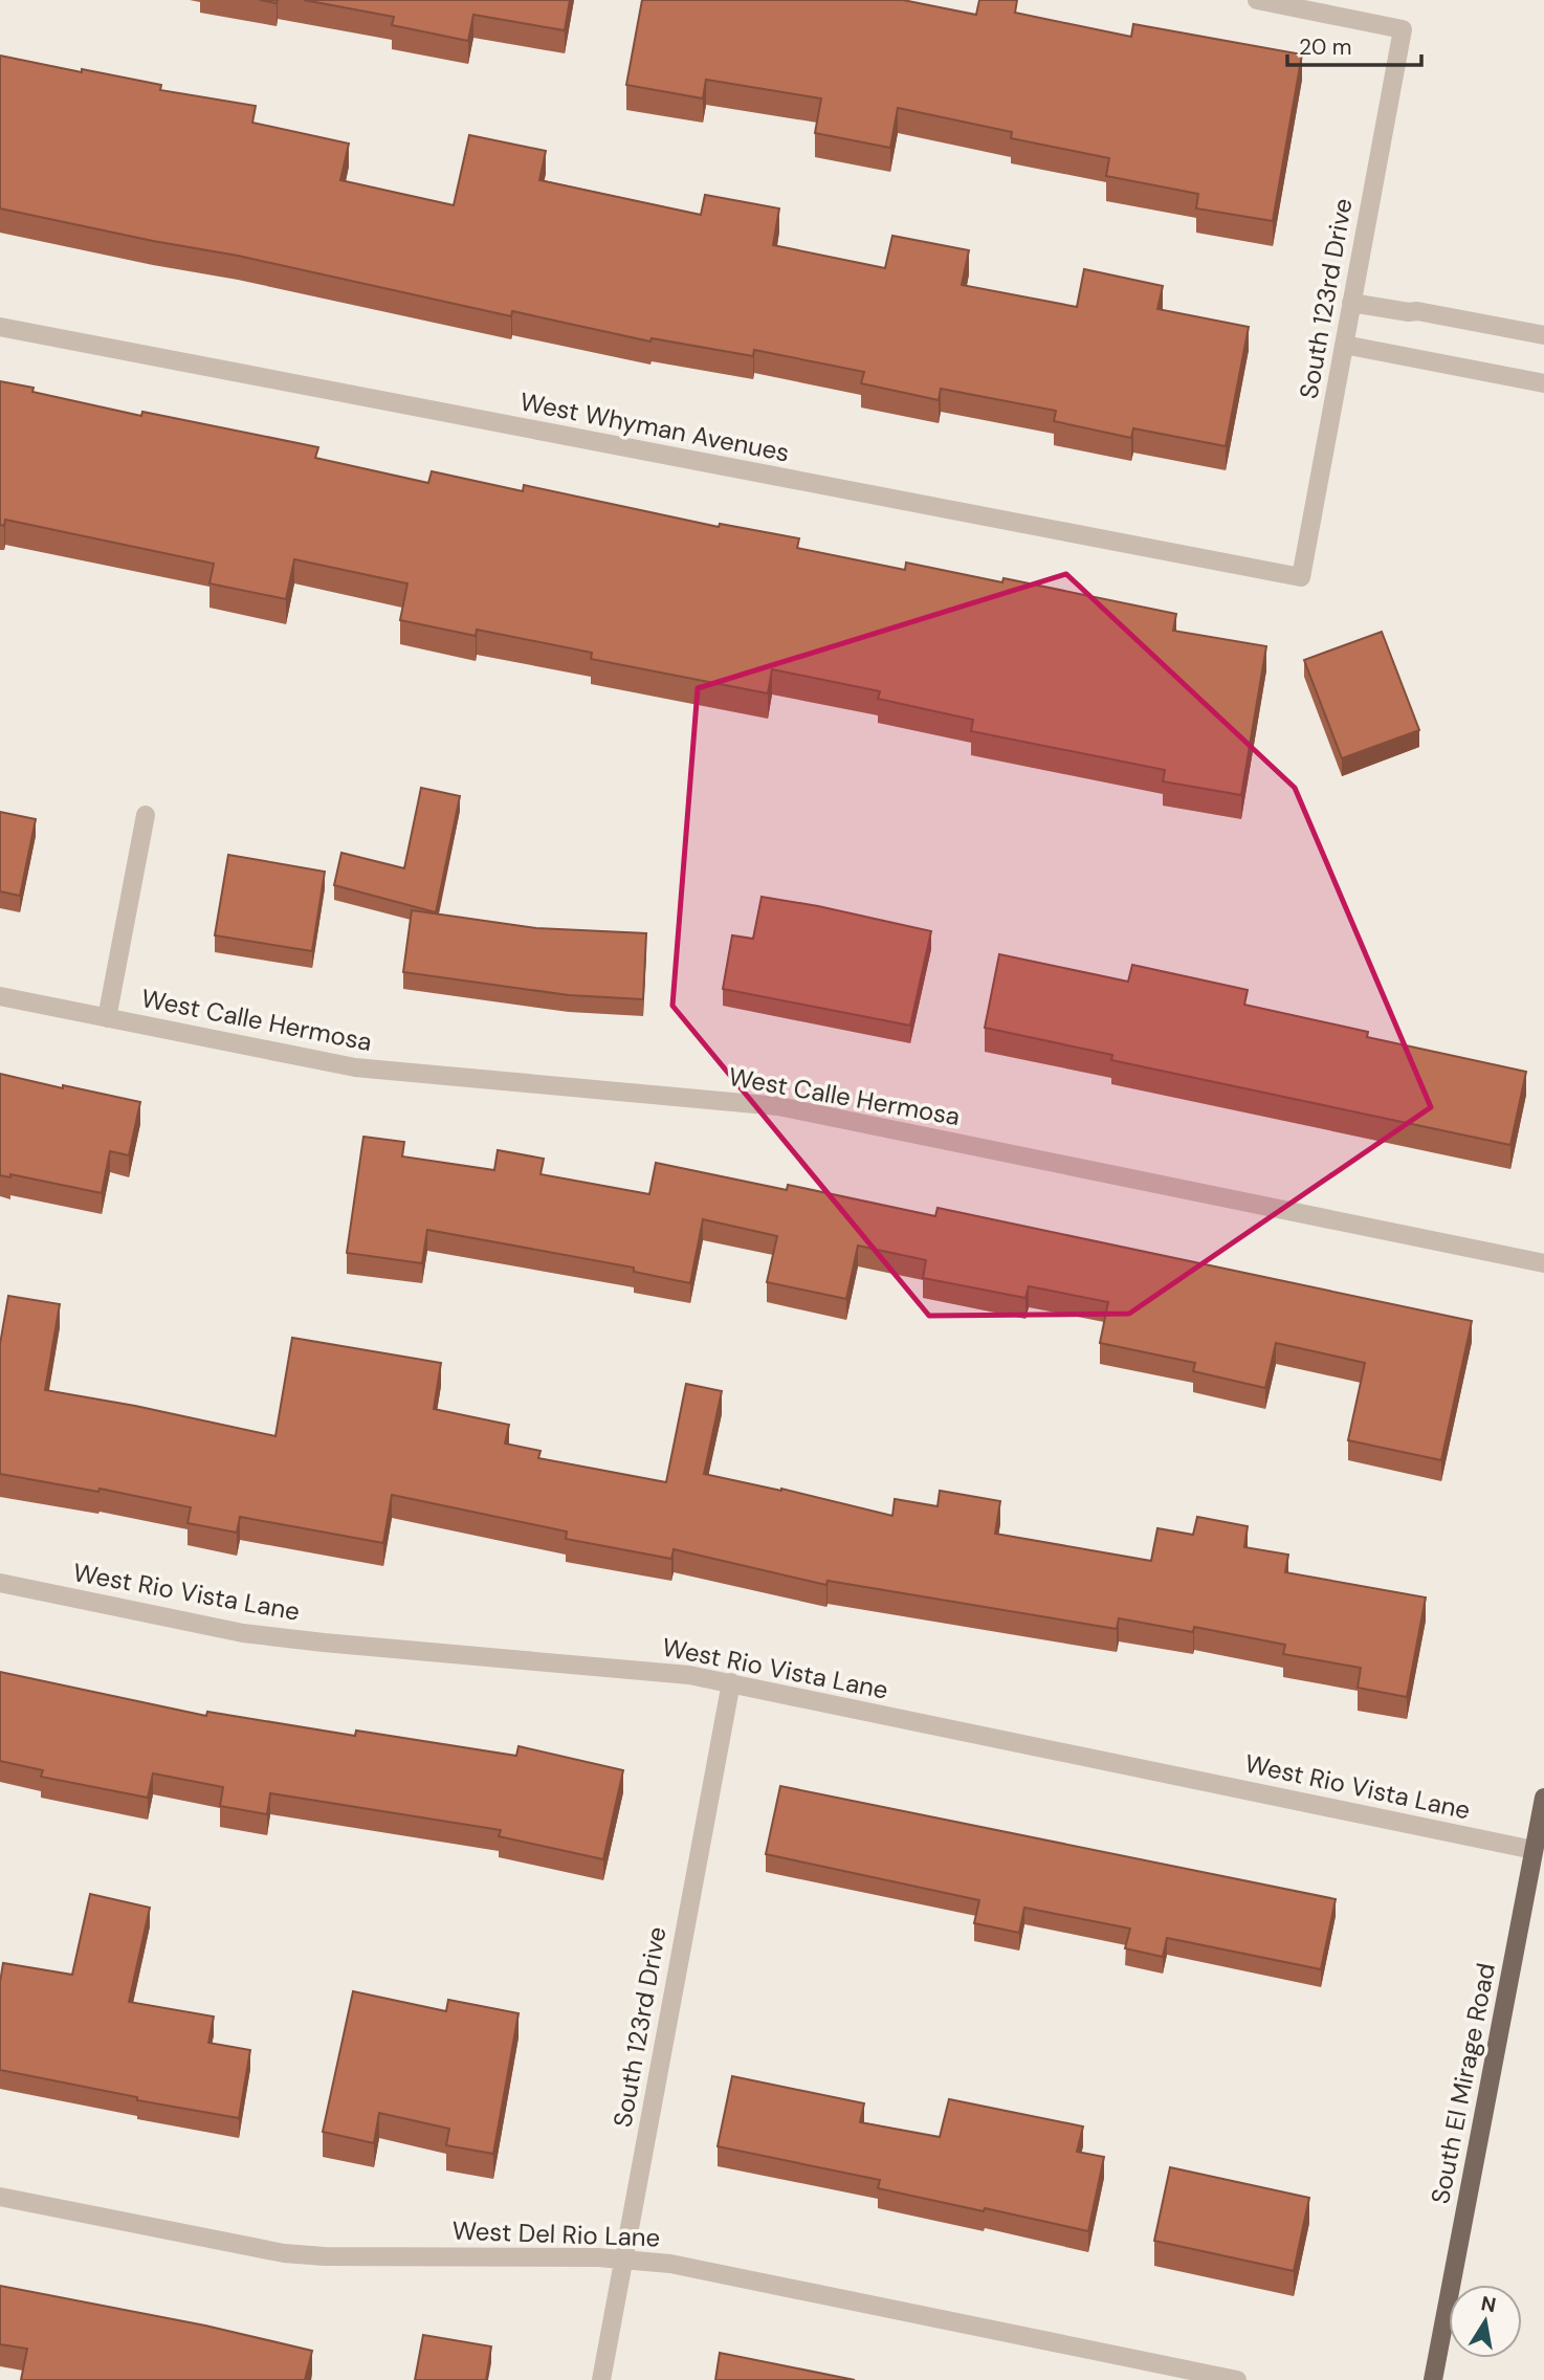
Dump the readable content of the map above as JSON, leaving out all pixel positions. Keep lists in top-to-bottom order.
{
  "streets": {
    "main road": ["South El Mirage Road"],
    "street": [
      "South 123rd Drive",
      "West Whyman Avenues",
      "West Calle Hermosa",
      "West Rio Vista Lane",
      "West Del Rio Lane"
    ]
  },
  "crossings": [
    ["South 123rd Drive", "West Whyman Avenues"],
    ["South 123rd Drive", "West Rio Vista Lane"],
    ["South 123rd Drive", "West Del Rio Lane"],
    ["West Rio Vista Lane", "South El Mirage Road"]
  ],
  "scale_bar": "20 m",
  "north": "top"
}
